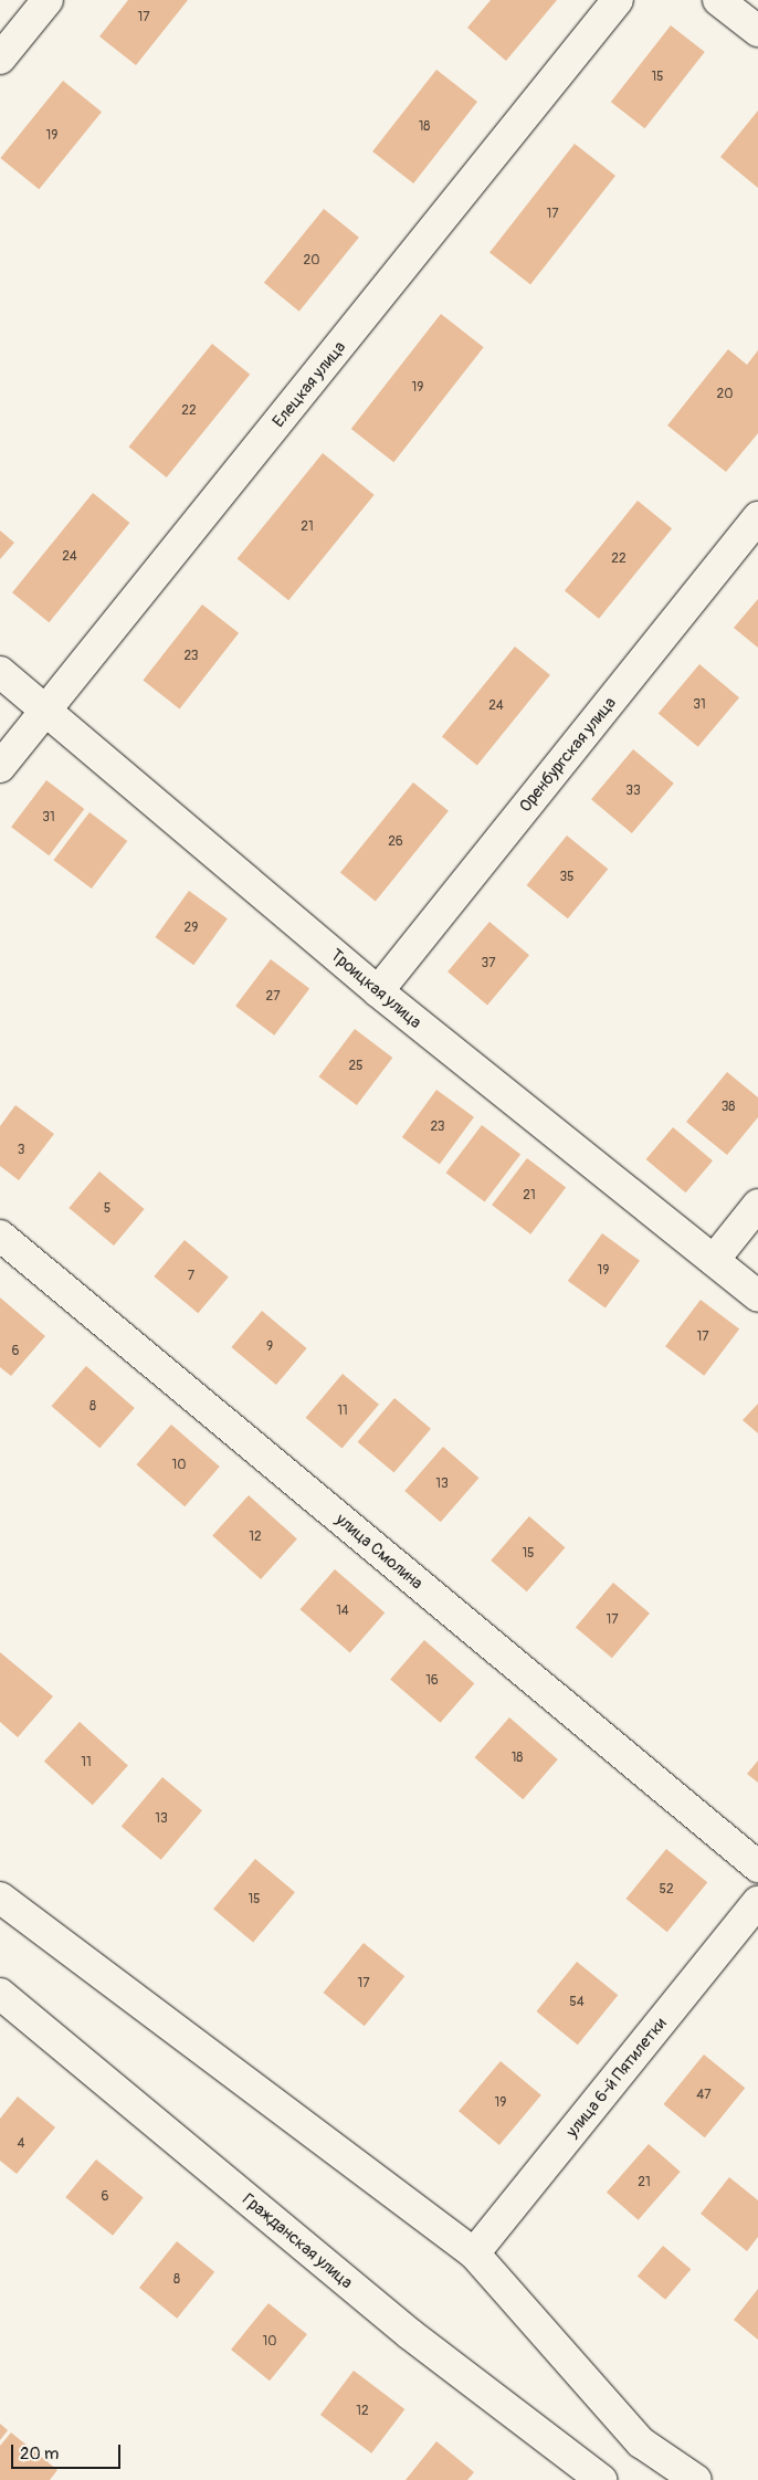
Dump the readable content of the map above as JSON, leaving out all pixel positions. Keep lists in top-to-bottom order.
{
  "streets": {
    "street": [
      "Елецкая улица",
      "Оренбургская улица",
      "Троицкая улица",
      "улица Смолина",
      "улица 6-й Пятилетки",
      "Гражданская улица"
    ]
  },
  "crossings": [
    ["Елецкая улица", "Троицкая улица"],
    ["Оренбургская улица", "Троицкая улица"]
  ],
  "house_numbers": [
    "17",
    "15",
    "18",
    "19",
    "17",
    "20",
    "19",
    "20",
    "22",
    "21",
    "24",
    "22",
    "23",
    "31",
    "24",
    "33",
    "31",
    "26",
    "35",
    "29",
    "37",
    "27",
    "25",
    "38",
    "23",
    "3",
    "21",
    "5",
    "19",
    "7",
    "17",
    "9",
    "6",
    "8",
    "11",
    "10",
    "13",
    "12",
    "15",
    "14",
    "17",
    "16",
    "18",
    "11",
    "13",
    "52",
    "15",
    "17",
    "54",
    "47",
    "19",
    "4",
    "21",
    "6",
    "8",
    "10",
    "12"
  ],
  "scale_bar": "20 m"
}
